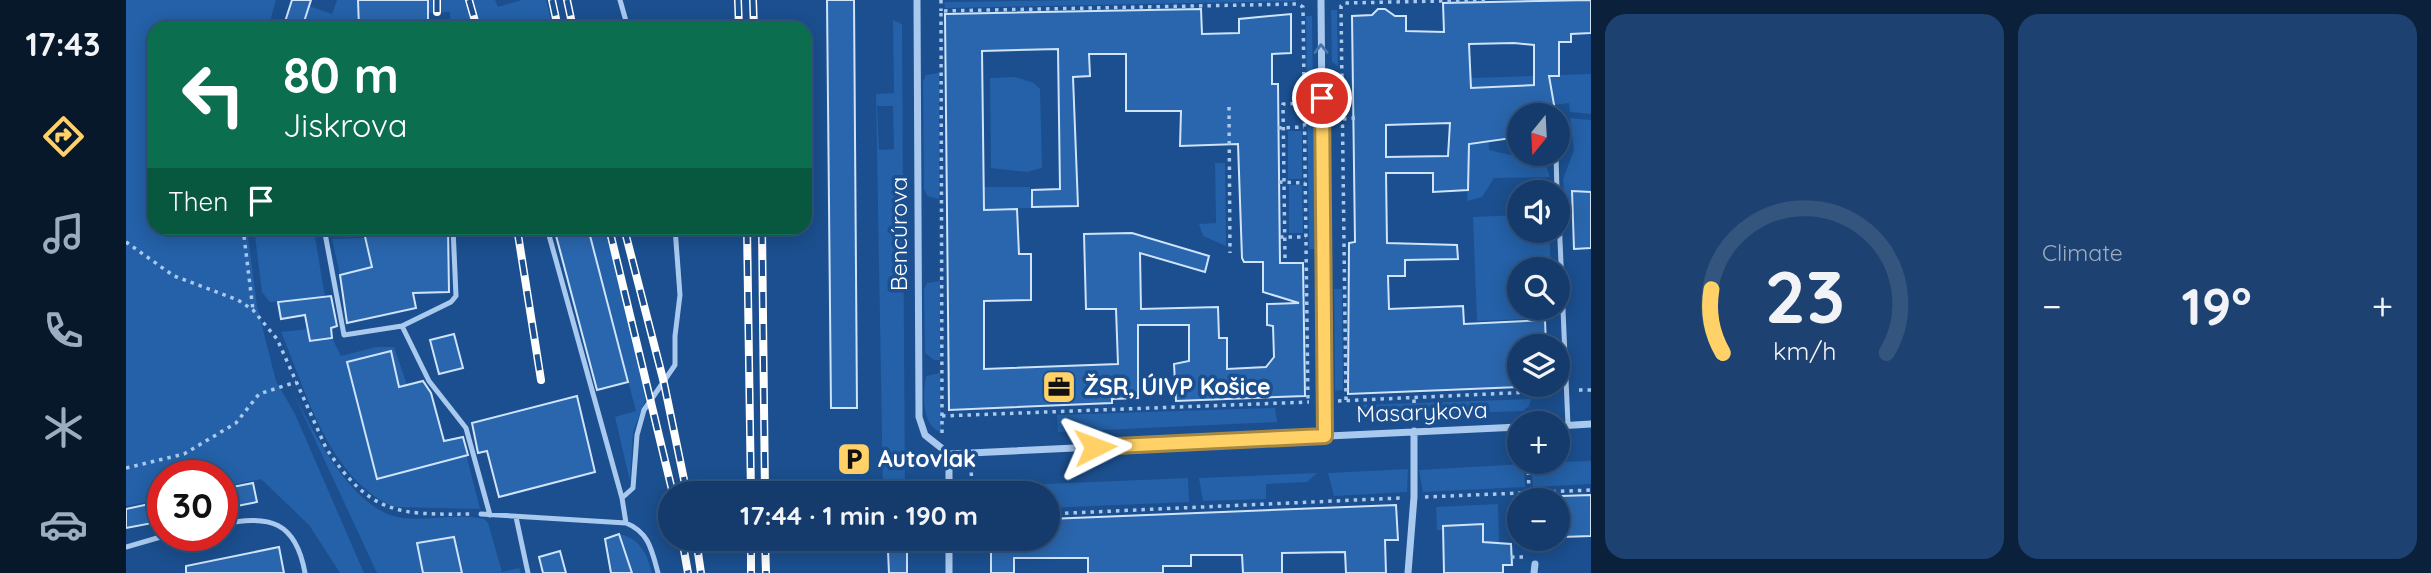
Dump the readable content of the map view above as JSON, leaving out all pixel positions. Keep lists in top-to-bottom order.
{
  "streets": {
    "street": ["Bencúrova", "Masarykova"]
  },
  "crossings": [
    ["Bencúrova", "Masarykova"]
  ],
  "places": {
    "office": ["ŽSR, ÚIVP Košice"],
    "parking": ["Autovlak"]
  },
  "north": "bottom",
  "page": {
    "tabs": "17:43",
    "tile": "Climate",
    "turn": ["80 m", "Jiskrova"],
    "map_buttons": ["+", "−"],
    "then": "Then",
    "heat": ["−", "19°", "+"],
    "limit": "30",
    "trip": "17:44 · 1 min · 190 m",
    "gauge": ["23", "km/h"]
  }
}
